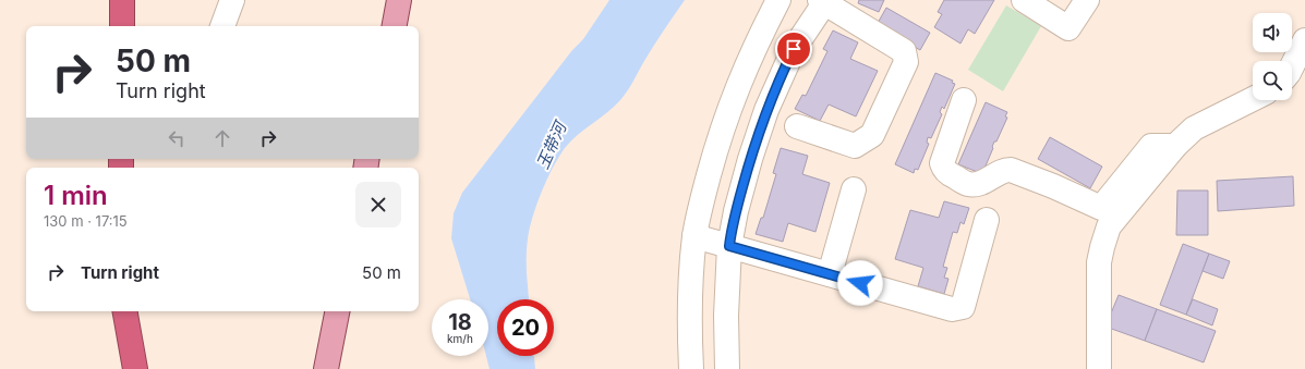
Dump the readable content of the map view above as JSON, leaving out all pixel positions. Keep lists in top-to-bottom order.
{
  "water": ["玉带河"],
  "page": {
    "turn": ["50 m", "Turn right"],
    "heading": ["1 min", "130 m · 17:15"],
    "list": [
      {
        "name": "Turn right",
        "value": "50 m"
      }
    ],
    "speed": "18 km/h",
    "limit": "20"
  }
}
